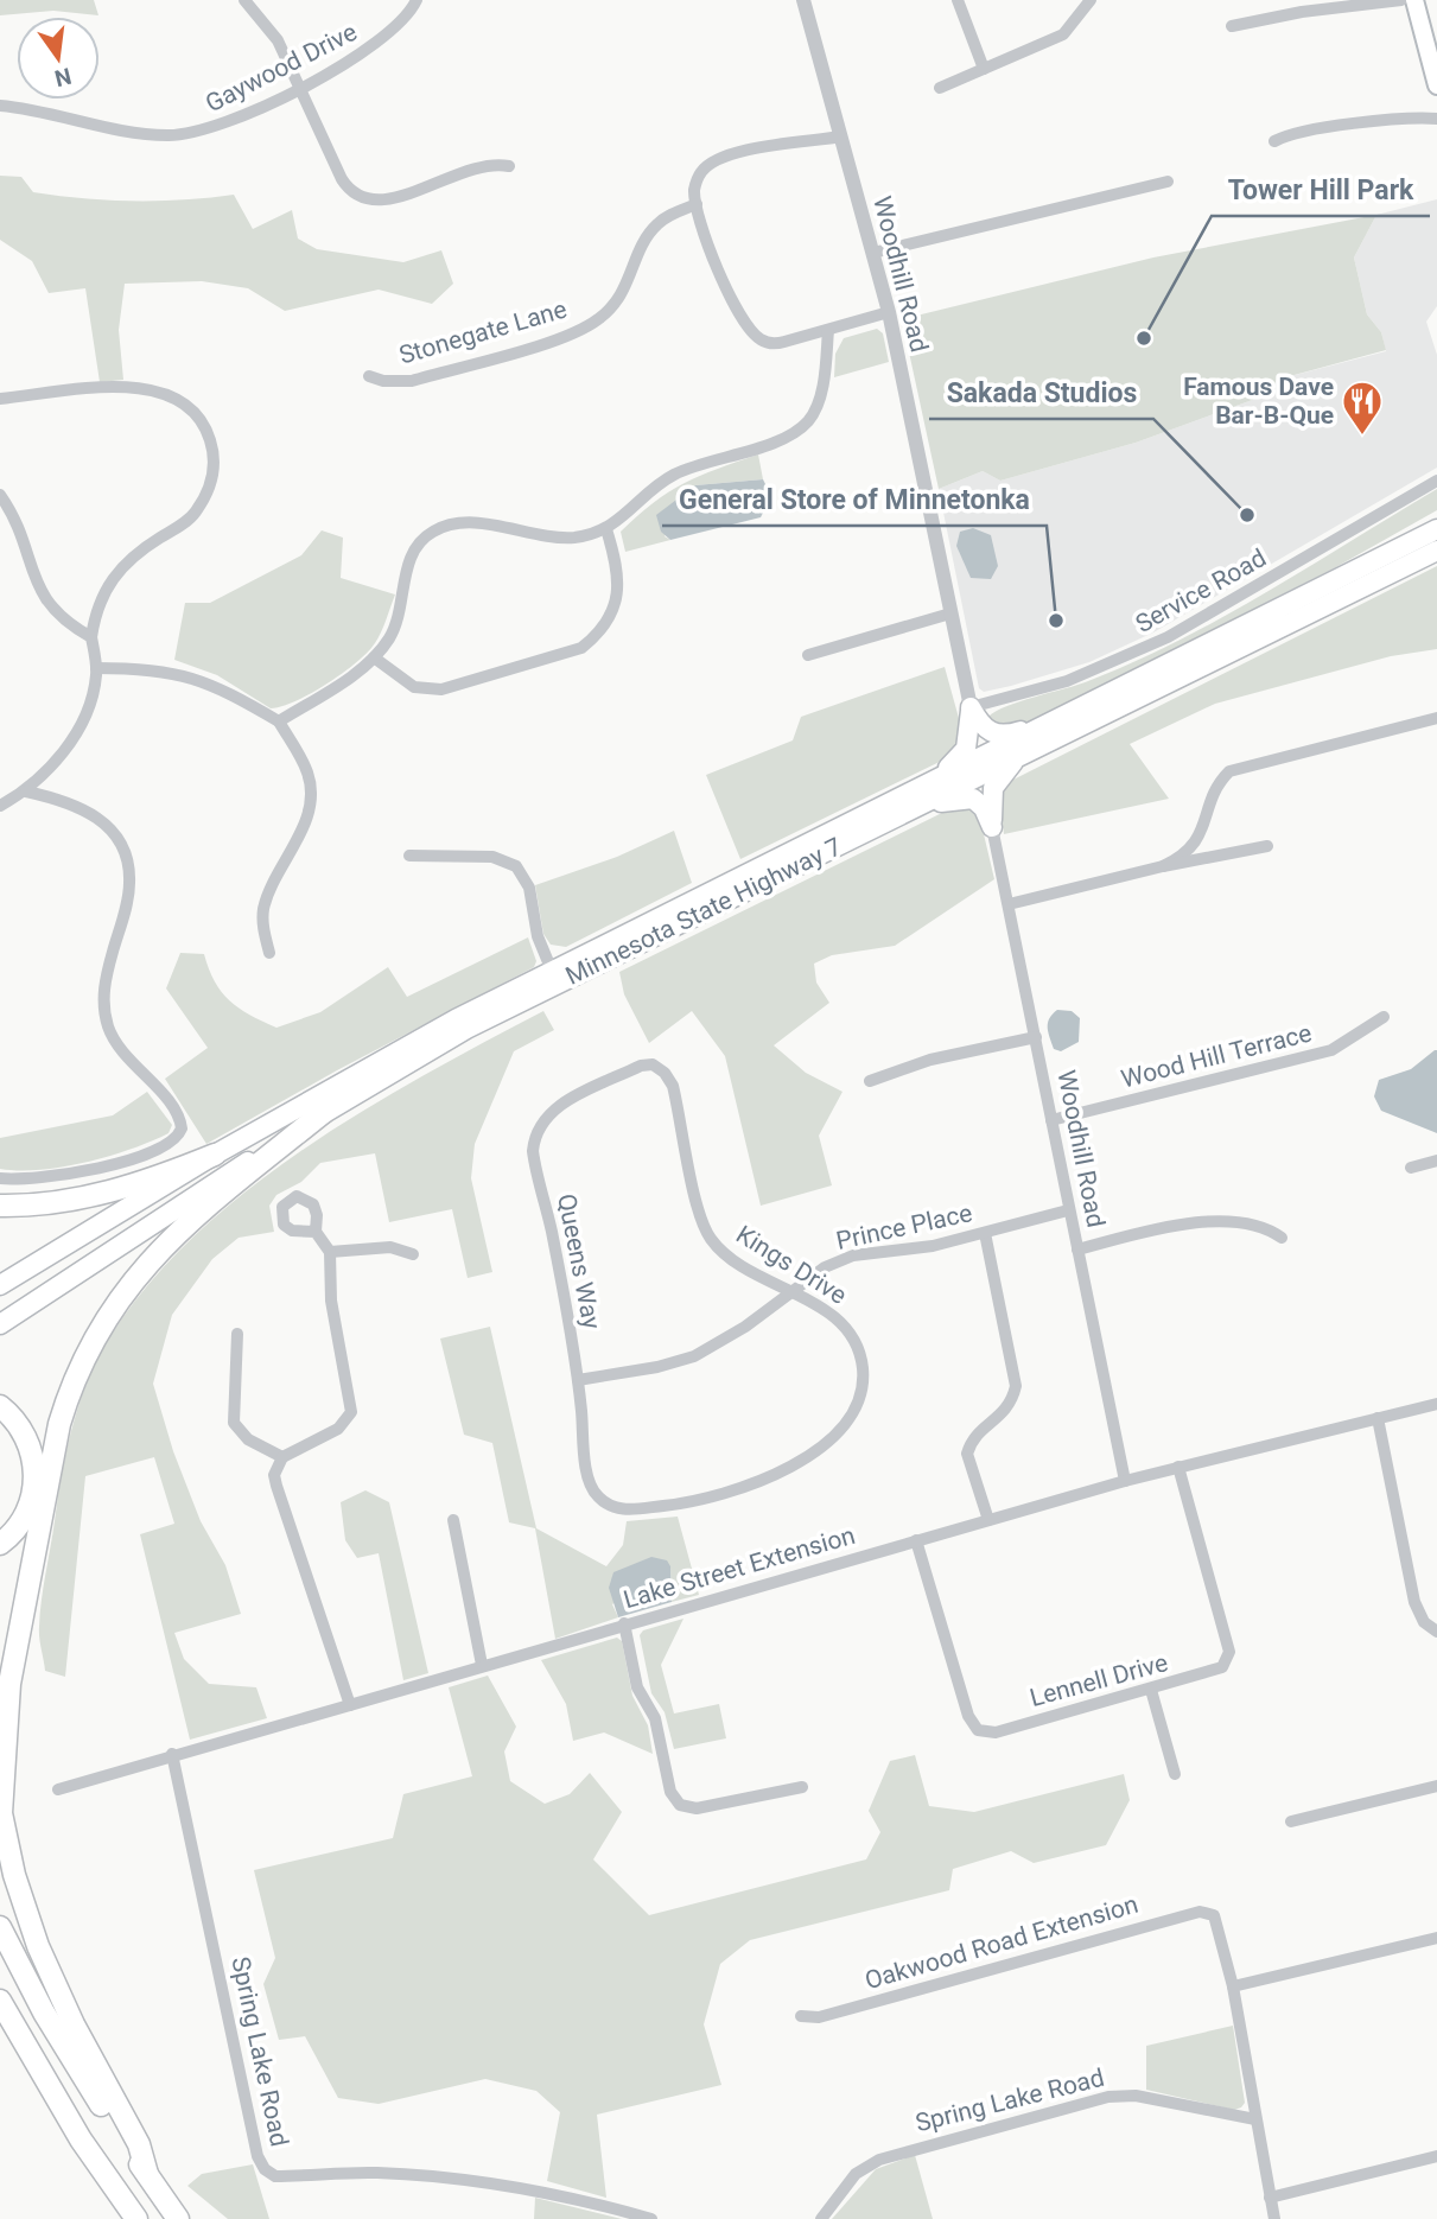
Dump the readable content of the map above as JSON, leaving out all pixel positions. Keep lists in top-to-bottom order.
{
  "streets": {
    "main road": ["Minnesota State Highway 7"],
    "street": [
      "Gaywood Drive",
      "Woodhill Road",
      "Stonegate Lane",
      "Service Road",
      "Wood Hill Terrace",
      "Prince Place",
      "Queens Way",
      "Kings Drive",
      "Lake Street Extension",
      "Lennell Drive",
      "Oakwood Road Extension",
      "Spring Lake Road"
    ]
  },
  "crossings": [
    ["Woodhill Road", "Service Road"],
    ["Woodhill Road", "Wood Hill Terrace"],
    ["Woodhill Road", "Prince Place"],
    ["Woodhill Road", "Lake Street Extension"],
    ["Prince Place", "Queens Way"],
    ["Prince Place", "Kings Drive"],
    ["Queens Way", "Kings Drive"],
    ["Lake Street Extension", "Lennell Drive"],
    ["Lake Street Extension", "Spring Lake Road"]
  ],
  "places": {
    "other": ["Tower Hill Park", "Sakada Studios", "General Store of Minnetonka"],
    "restaurant": ["Famous Dave Bar-B-Que"]
  },
  "north": "bottom"
}
